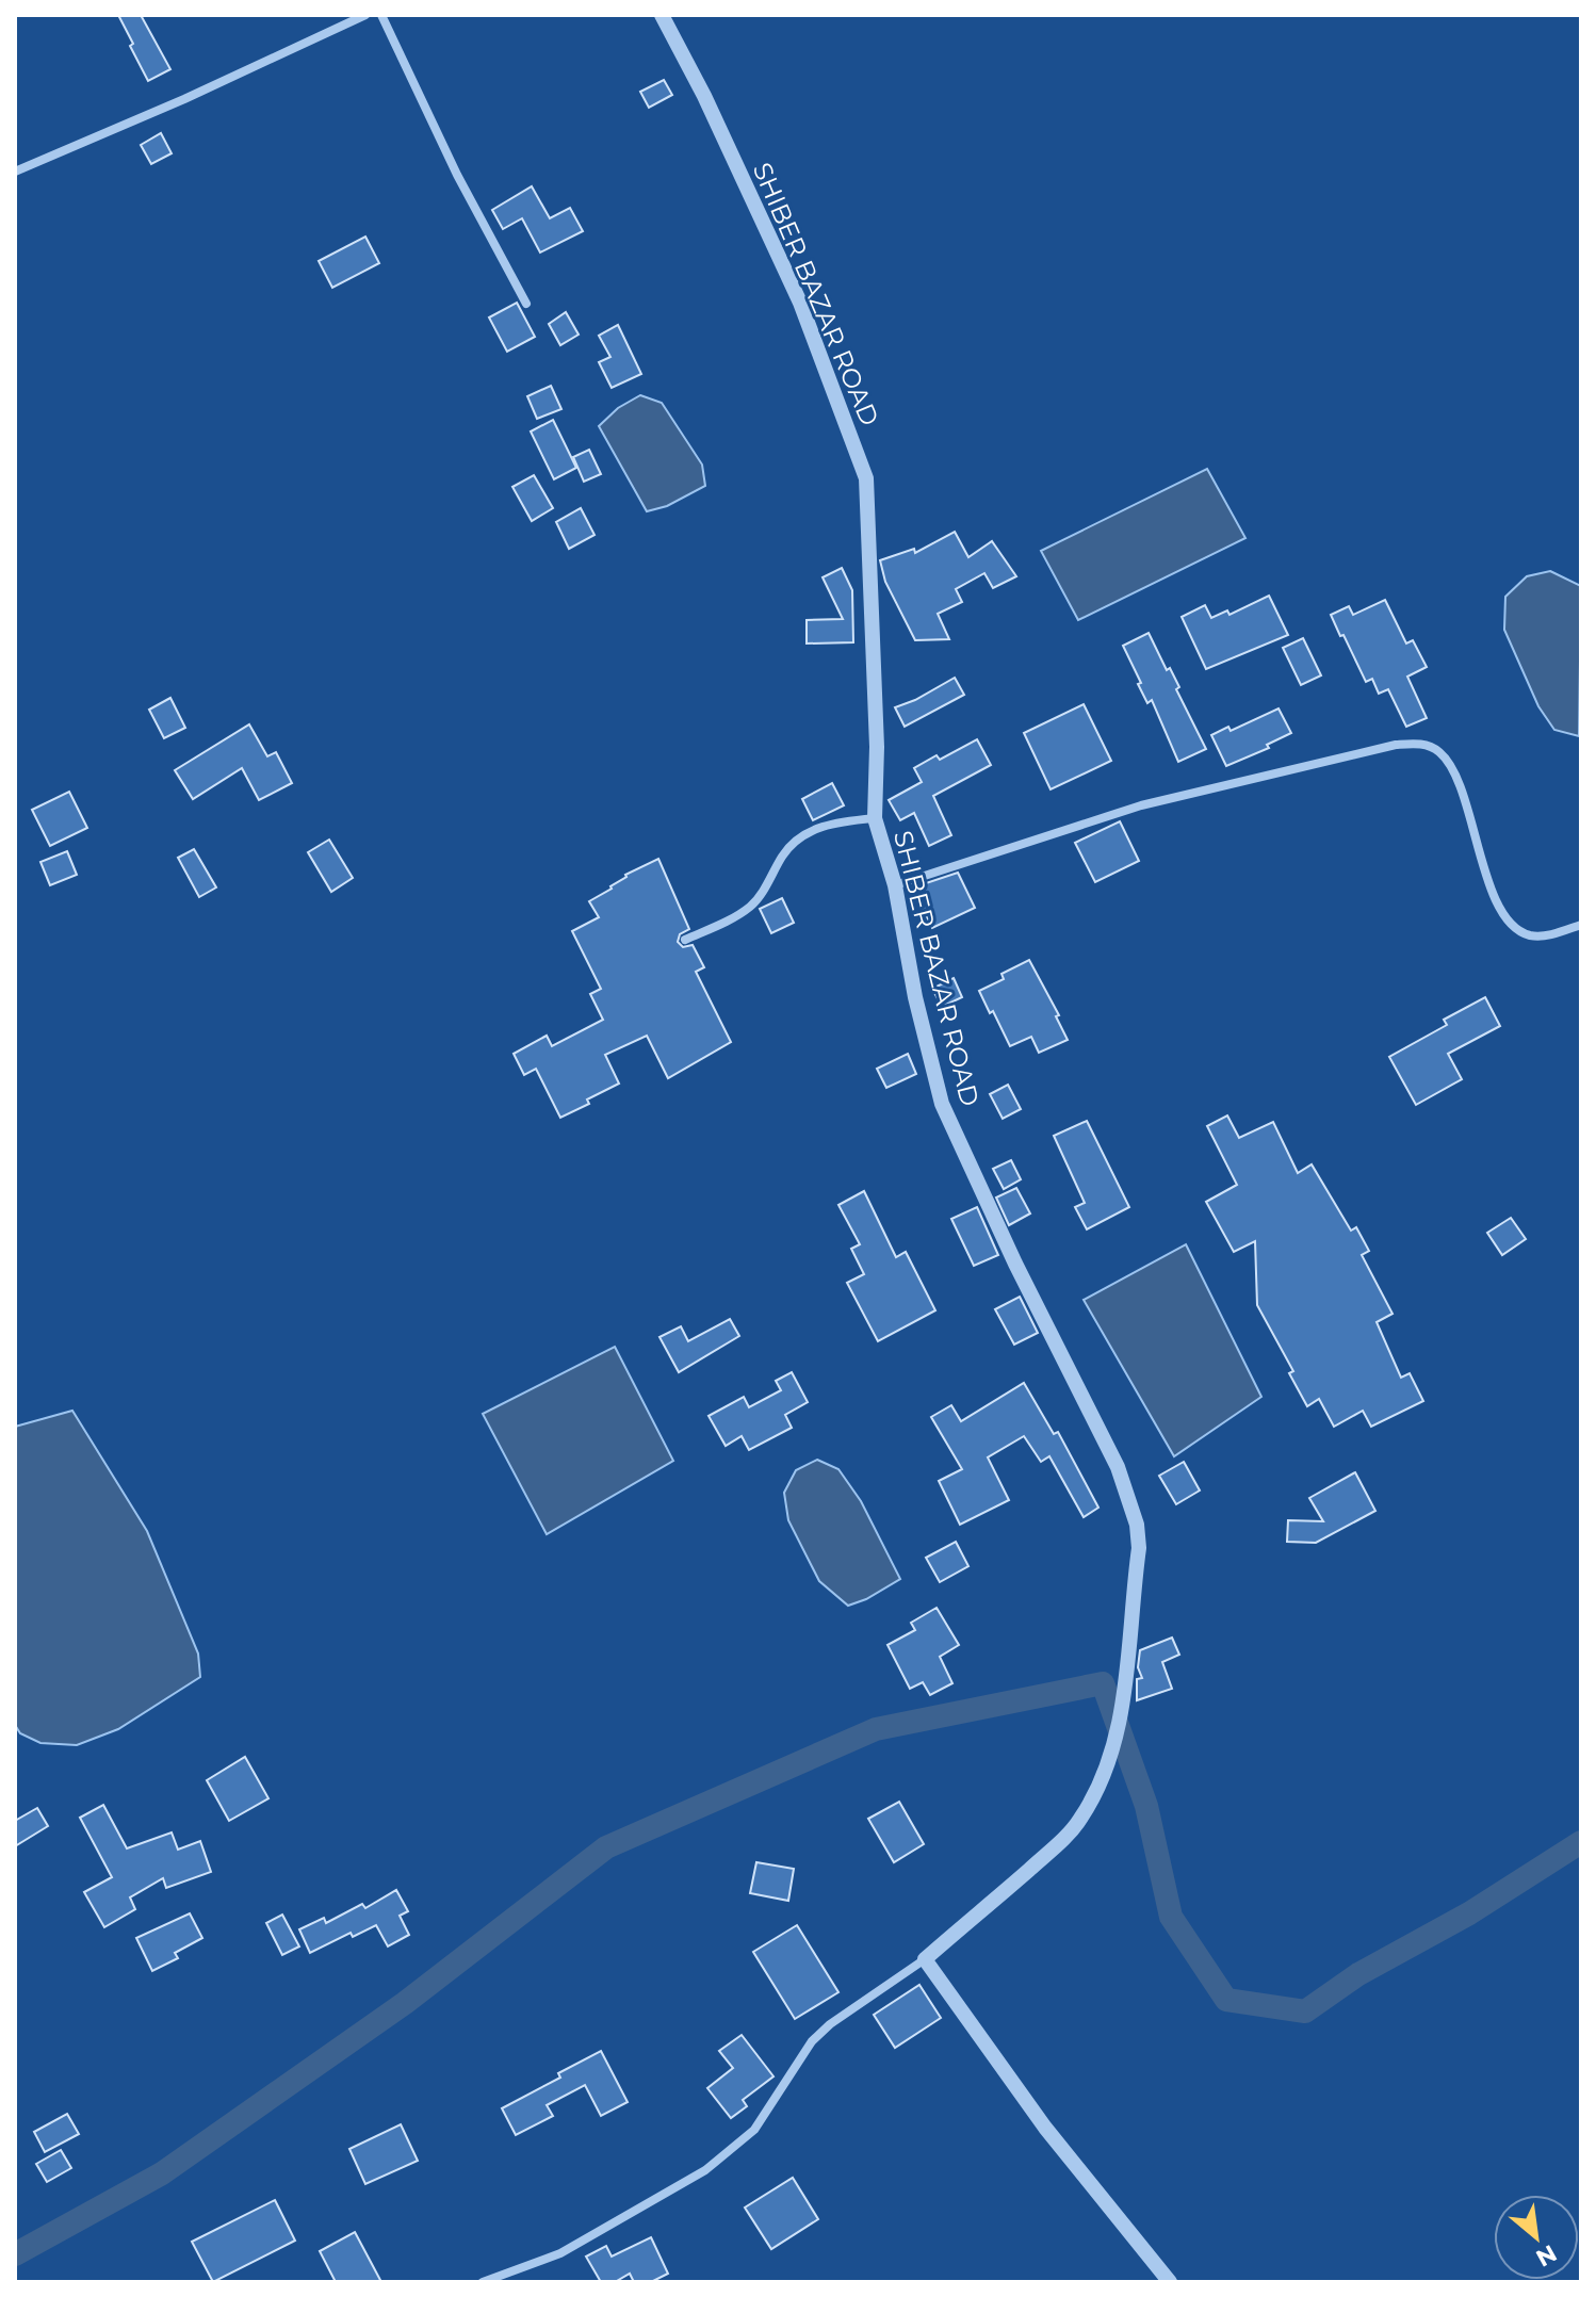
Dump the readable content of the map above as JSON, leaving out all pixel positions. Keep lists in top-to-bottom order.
{
  "streets": {
    "street": ["SHIBER BAZAR ROAD"]
  },
  "north": "bottom right"
}
